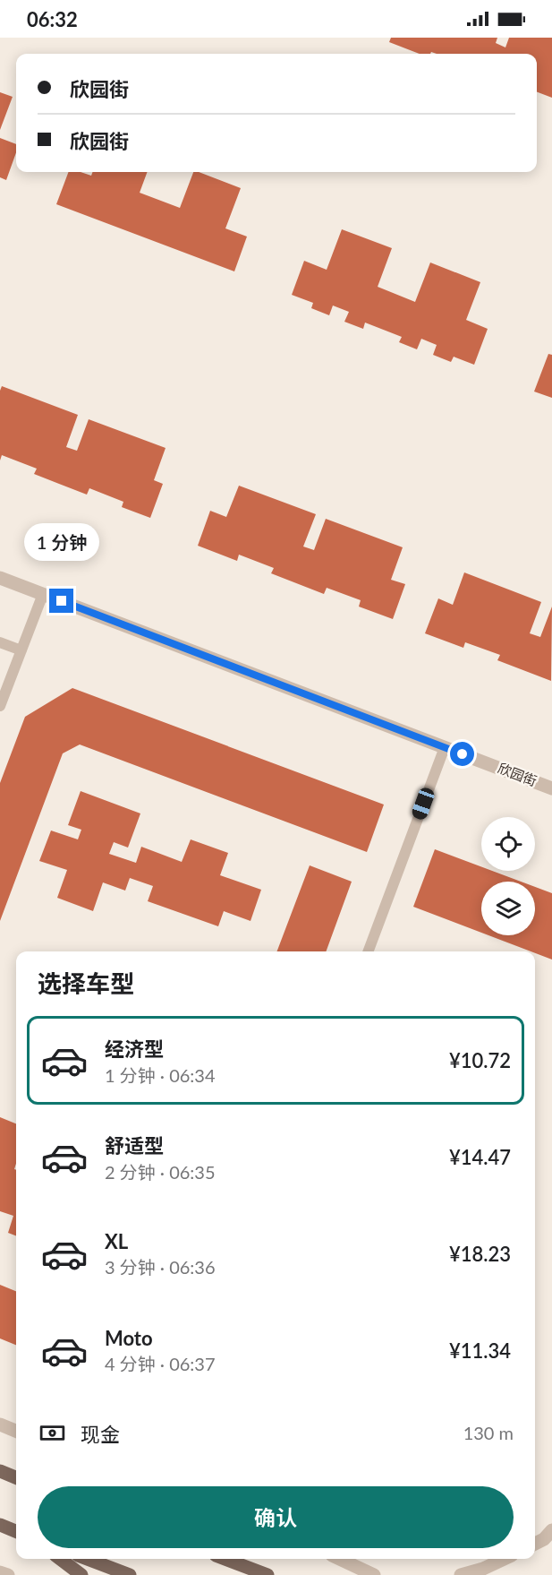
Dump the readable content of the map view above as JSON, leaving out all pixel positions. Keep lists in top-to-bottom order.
{
  "streets": {
    "street": ["欣园街"]
  },
  "page": {
    "status": "06:32",
    "banner": ["欣园街", "欣园街"],
    "bubble": "1 分钟",
    "heading": "选择车型",
    "list": [
      {
        "name": "经济型",
        "note": "1 分钟 · 06:34",
        "value": "¥10.72"
      },
      {
        "name": "舒适型",
        "note": "2 分钟 · 06:35",
        "value": "¥14.47"
      },
      {
        "name": "XL",
        "note": "3 分钟 · 06:36",
        "value": "¥18.23"
      },
      {
        "name": "Moto",
        "note": "4 分钟 · 06:37",
        "value": "¥11.34"
      }
    ],
    "pay": ["现金", "130 m"],
    "buttons": "确认"
  }
}
